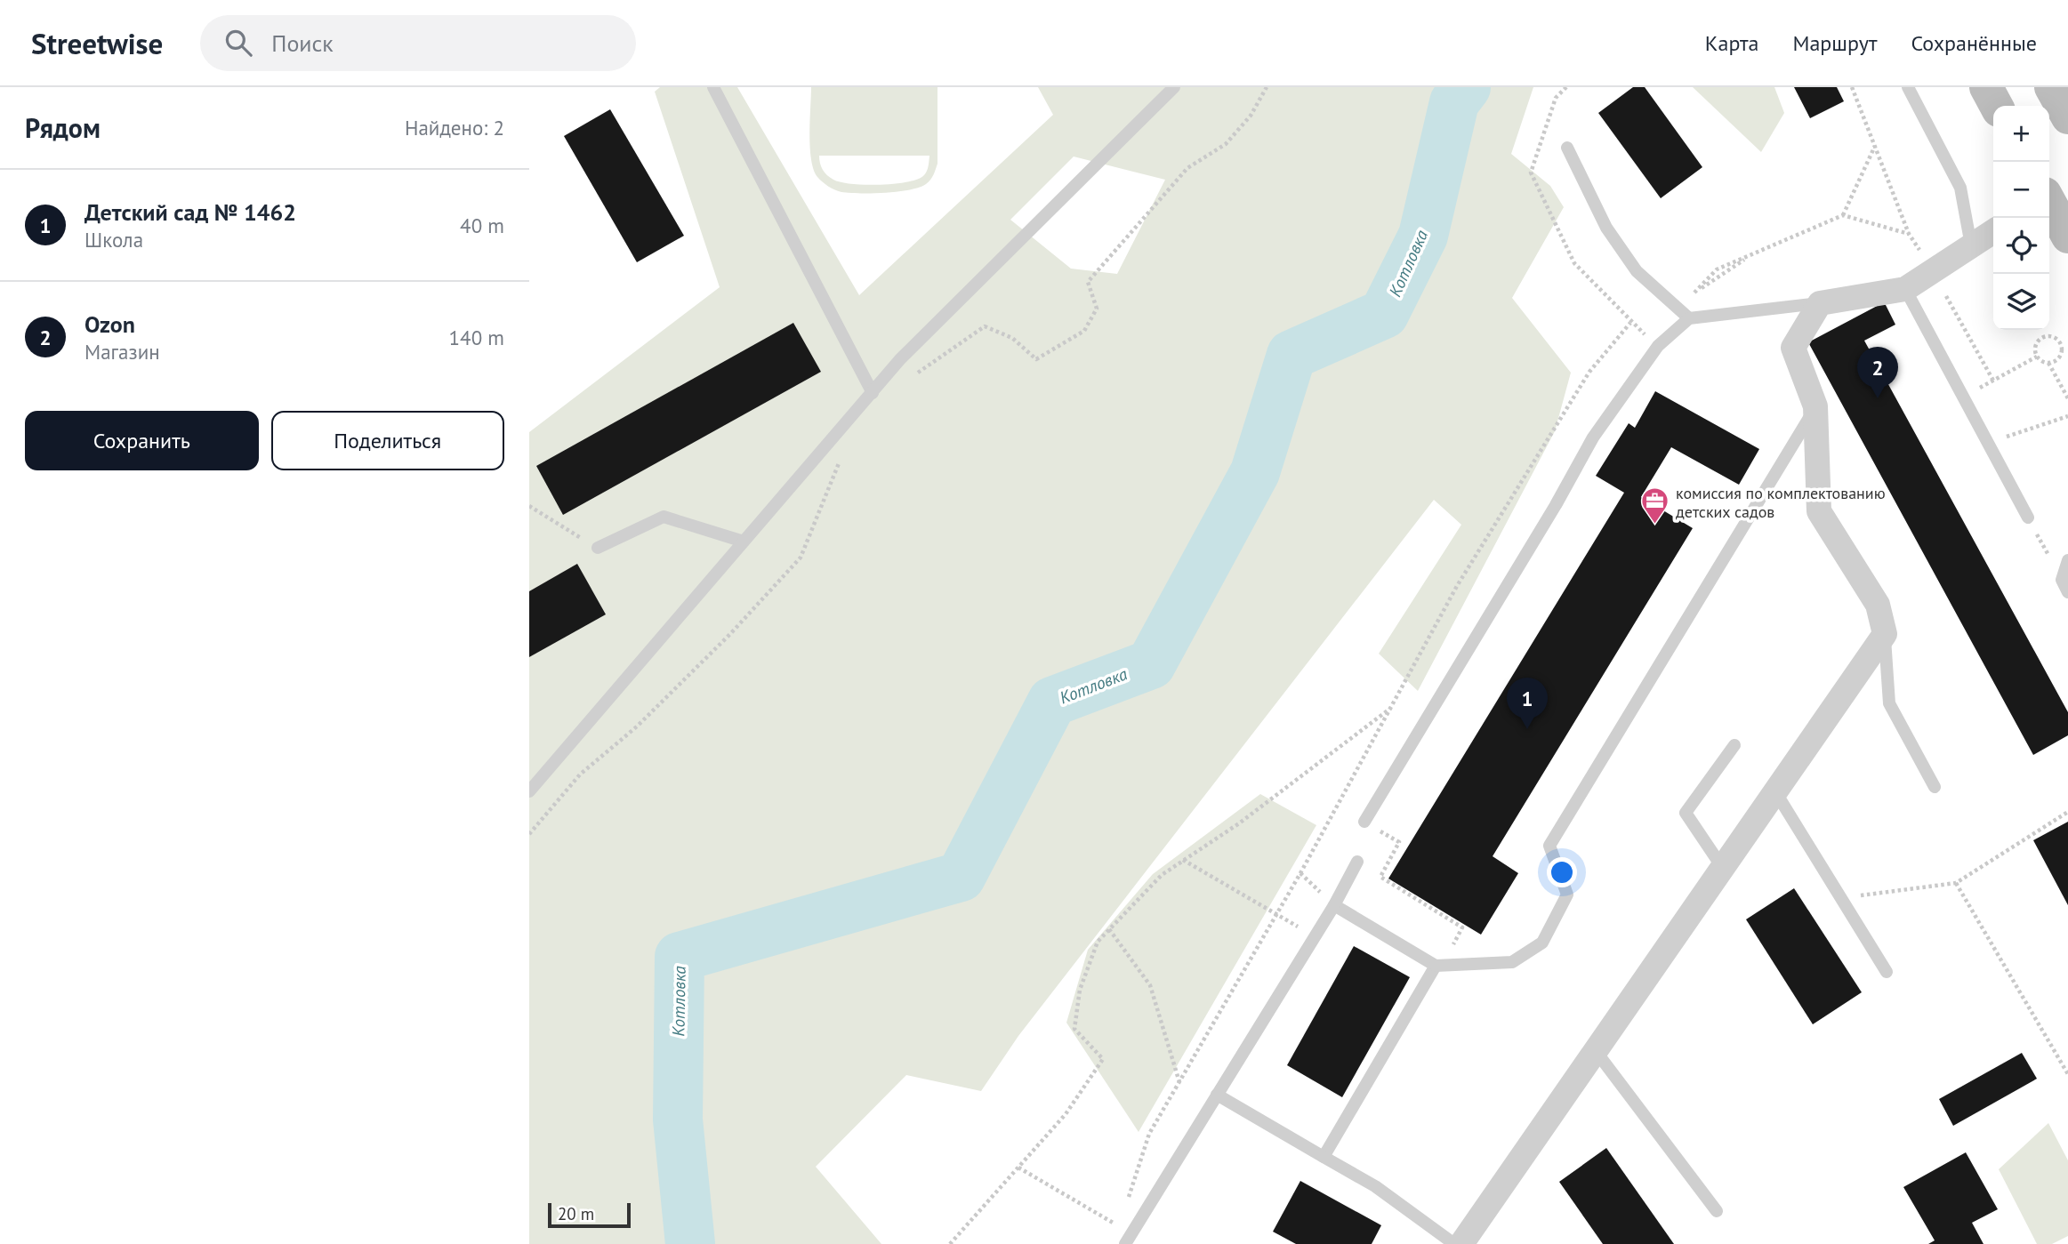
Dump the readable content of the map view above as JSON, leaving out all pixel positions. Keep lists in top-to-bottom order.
{
  "water": ["Котловка"],
  "places": {
    "office": ["комиссия по комплектованию детских садов"]
  },
  "scale_bar": "20 m",
  "page": {
    "header": "Streetwise",
    "search": "Поиск",
    "nav": ["Карта", "Маршрут", "Сохранённые"],
    "heading": ["Рядом", "Найдено: 2"],
    "map_buttons": ["+", "−"],
    "list": [
      {
        "mark": "1",
        "name": "Детский сад № 1462",
        "note": "Школа",
        "value": "40 m"
      },
      {
        "mark": "2",
        "name": "Ozon",
        "note": "Магазин",
        "value": "140 m"
      }
    ],
    "pins": ["2", "1"],
    "buttons": ["Сохранить", "Поделиться"],
    "scale": "20 m"
  }
}
